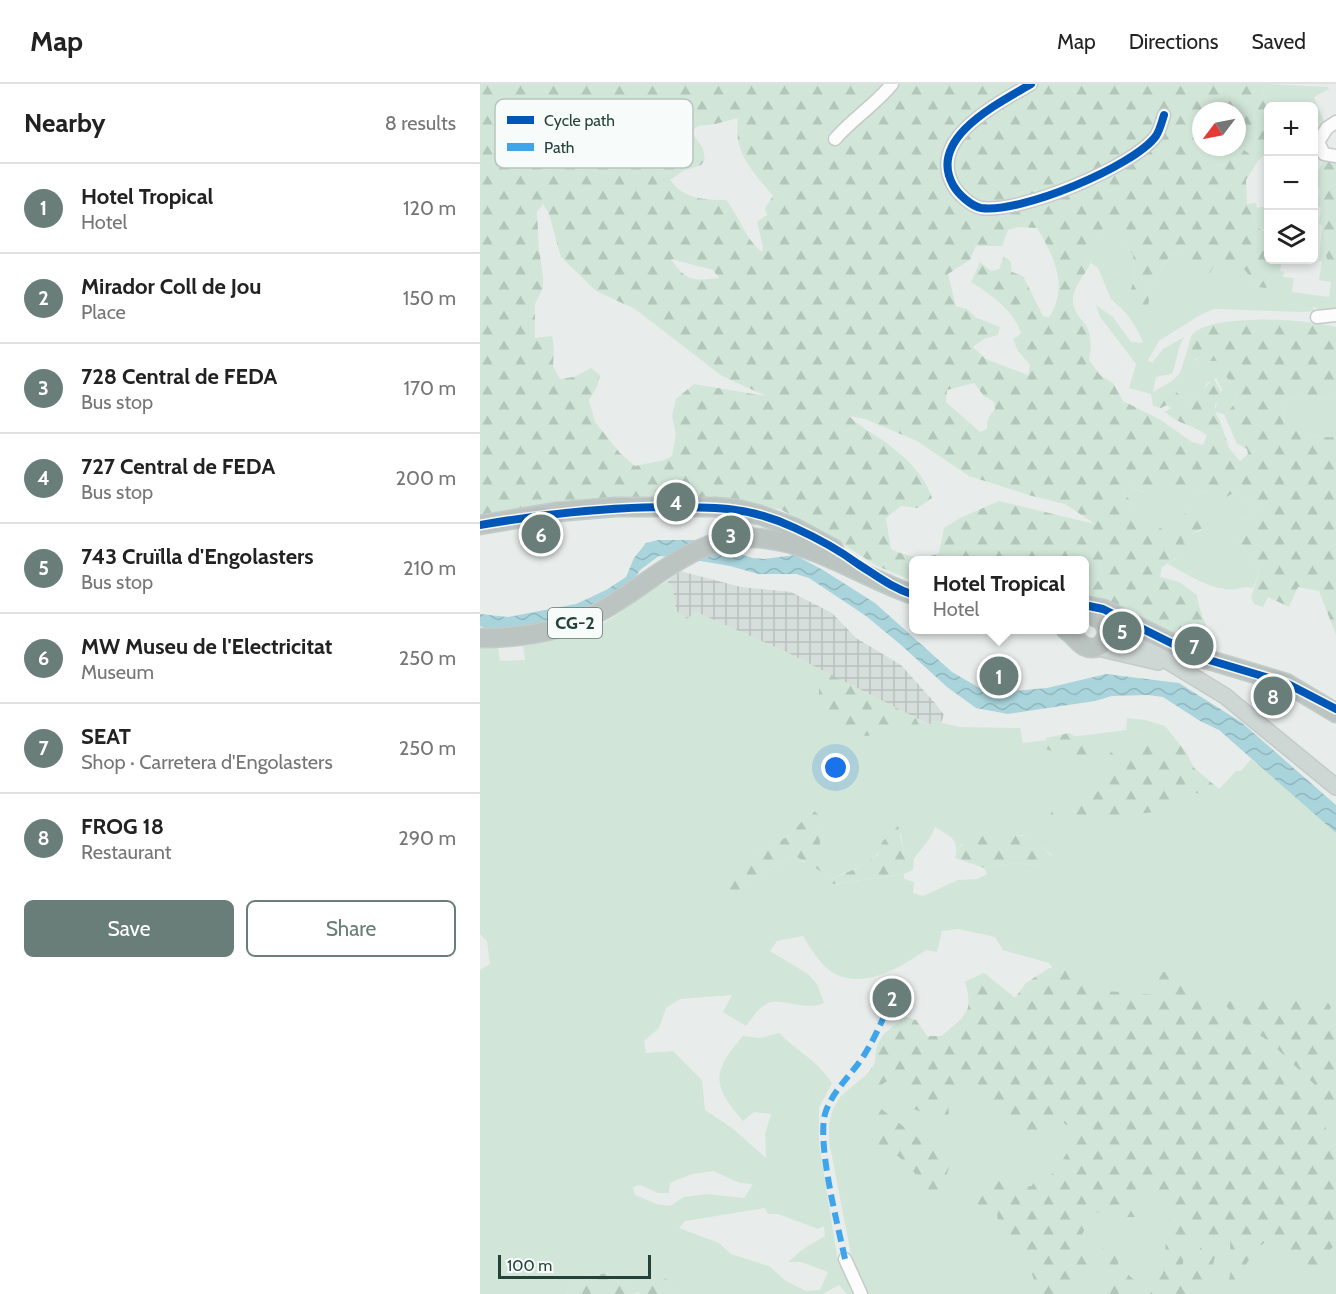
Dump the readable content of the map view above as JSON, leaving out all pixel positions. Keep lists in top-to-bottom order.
{
  "streets": {
    "highway": ["CG-2"]
  },
  "legend": ["Cycle path", "Path"],
  "scale_bar": "100 m",
  "north": "bottom left",
  "page": {
    "header": "Map",
    "nav": ["Map", "Directions", "Saved"],
    "heading": ["Nearby", "8 results"],
    "map_buttons": ["+", "−"],
    "list": [
      {
        "mark": "1",
        "name": "Hotel Tropical",
        "note": "Hotel",
        "value": "120 m"
      },
      {
        "mark": "2",
        "name": "Mirador Coll de Jou",
        "note": "Place",
        "value": "150 m"
      },
      {
        "mark": "3",
        "name": "728 Central de FEDA",
        "note": "Bus stop",
        "value": "170 m"
      },
      {
        "mark": "4",
        "name": "727 Central de FEDA",
        "note": "Bus stop",
        "value": "200 m"
      },
      {
        "mark": "5",
        "name": "743 Cruïlla d'Engolasters",
        "note": "Bus stop",
        "value": "210 m"
      },
      {
        "mark": "6",
        "name": "MW Museu de l'Electricitat",
        "note": "Museum",
        "value": "250 m"
      },
      {
        "mark": "7",
        "name": "SEAT",
        "note": "Shop · Carretera d'Engolasters",
        "value": "250 m"
      },
      {
        "mark": "8",
        "name": "FROG 18",
        "note": "Restaurant",
        "value": "290 m"
      }
    ],
    "pins": [
      "4",
      "6",
      "3",
      "5",
      "7",
      "1",
      "8",
      "2"
    ],
    "popup": ["Hotel Tropical", "Hotel"],
    "buttons": ["Save", "Share"],
    "scale": "100 m"
  }
}
